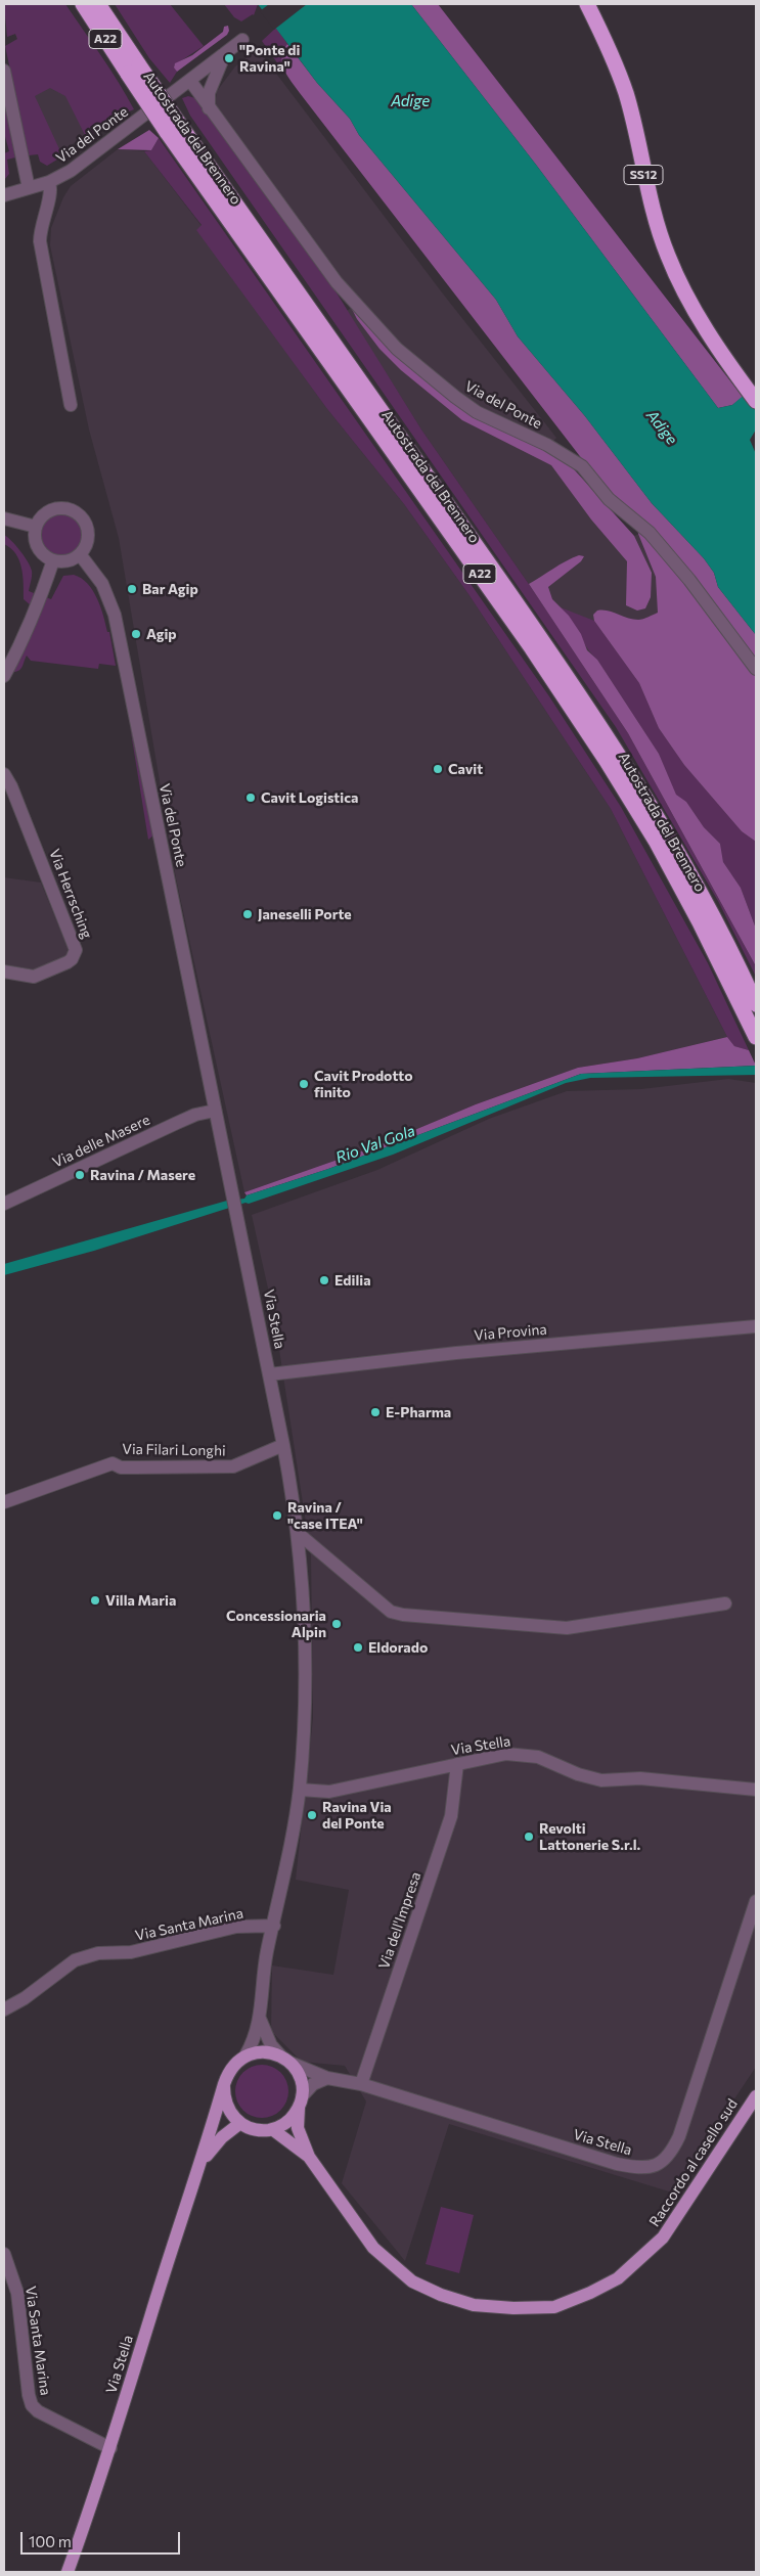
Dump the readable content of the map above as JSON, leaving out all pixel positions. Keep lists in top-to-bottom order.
{
  "streets": {
    "highway": ["A22", "Autostrada del Brennero", "SS12"],
    "main road": ["Via Stella", "Raccordo al casello sud"],
    "street": [
      "Via del Ponte",
      "Via Herrsching",
      "Via delle Masere",
      "Via Provina",
      "Via Filari Longhi",
      "Via dell'Impresa",
      "Via Santa Marina"
    ]
  },
  "crossings": [
    ["Via del Ponte", "Via delle Masere"],
    ["Via del Ponte", "Via Stella"],
    ["Via delle Masere", "Via Stella"],
    ["Via Stella", "Via Provina"],
    ["Via Stella", "Via Filari Longhi"],
    ["Via Stella", "Via dell'Impresa"],
    ["Via Stella", "Via Santa Marina"],
    ["Via Stella", "Raccordo al casello sud"]
  ],
  "water": ["Adige", "Rio Val Gola"],
  "places": [
    "\"Ponte di Ravina\"",
    "Bar Agip",
    "Agip",
    "Cavit",
    "Cavit Logistica",
    "Janeselli Porte",
    "Cavit Prodotto finito",
    "Ravina / Masere",
    "Edilia",
    "E-Pharma",
    "Ravina / \"case ITEA\"",
    "Villa Maria",
    "Concessionaria Alpin",
    "Eldorado",
    "Ravina Via del Ponte",
    "Revolti Lattonerie S.r.l."
  ],
  "scale_bar": "100 m"
}
